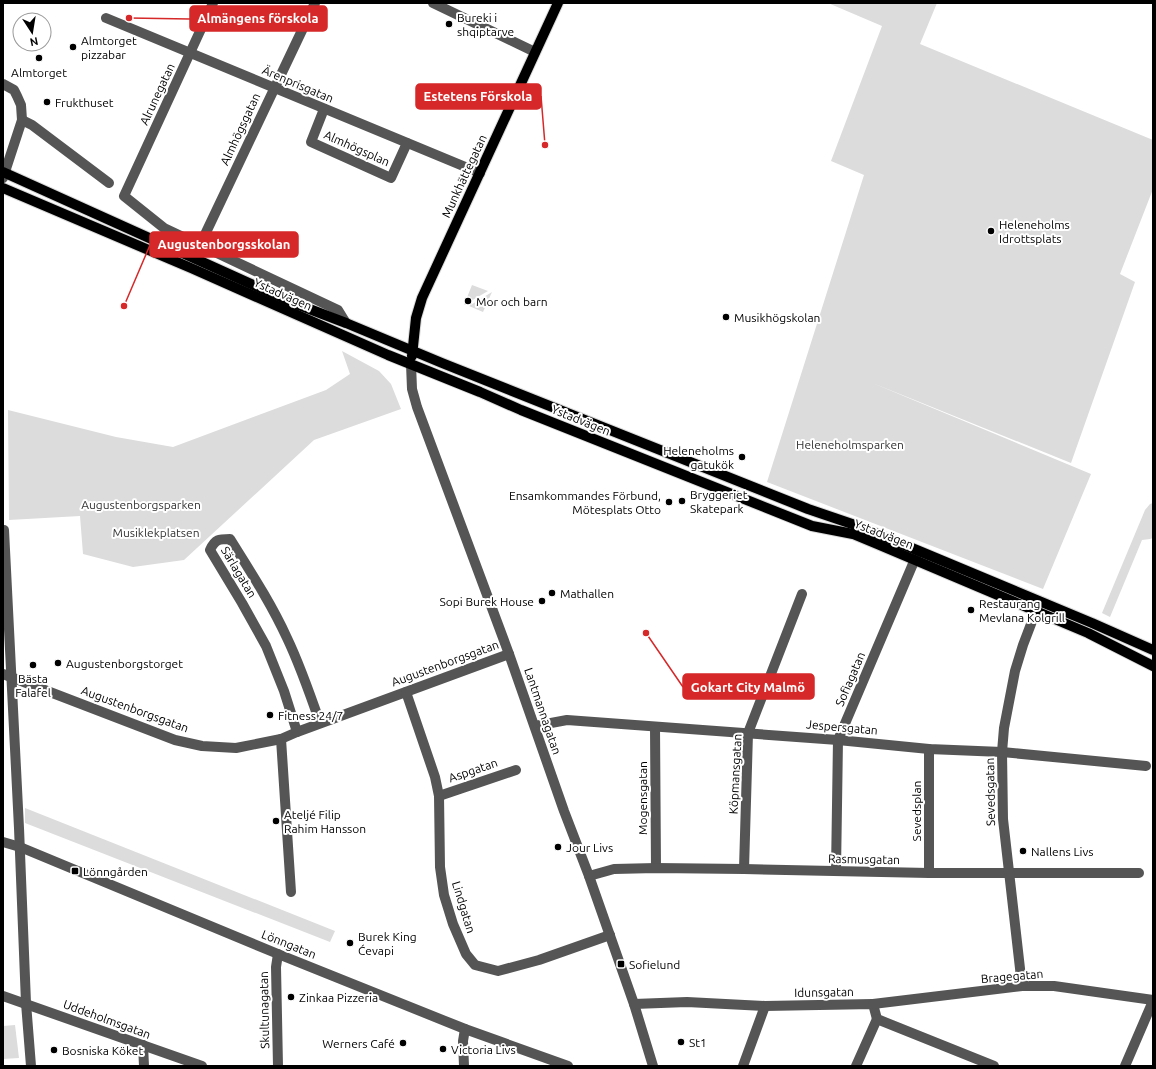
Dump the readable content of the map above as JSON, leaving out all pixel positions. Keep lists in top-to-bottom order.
{
  "streets": {
    "main road": ["Munkhättegatan", "Ystadvägen"],
    "street": [
      "Ärenprisgatan",
      "Alrunegatan",
      "Almhögsgatan",
      "Almhögsplan",
      "Särlagatan",
      "Augustenborgsgatan",
      "Sofiagatan",
      "Lantmannagatan",
      "Jespersgatan",
      "Aspgatan",
      "Köpmansgatan",
      "Sevedsgatan",
      "Mogensgatan",
      "Sevedsplan",
      "Rasmusgatan",
      "Lindgatan",
      "Lönngatan",
      "Bragegatan",
      "Idunsgatan",
      "Skultunagatan",
      "Uddeholmsgatan"
    ]
  },
  "crossings": [
    ["Ärenprisgatan", "Alrunegatan"],
    ["Ärenprisgatan", "Almhögsgatan"],
    ["Ärenprisgatan", "Almhögsplan"],
    ["Ärenprisgatan", "Munkhättegatan"],
    ["Alrunegatan", "Ystadvägen"],
    ["Almhögsgatan", "Ystadvägen"],
    ["Munkhättegatan", "Ystadvägen"],
    ["Munkhättegatan", "Lantmannagatan"],
    ["Ystadvägen", "Sofiagatan"],
    ["Ystadvägen", "Lantmannagatan"],
    ["Ystadvägen", "Sevedsgatan"],
    ["Särlagatan", "Augustenborgsgatan"],
    ["Augustenborgsgatan", "Lantmannagatan"],
    ["Augustenborgsgatan", "Lindgatan"],
    ["Sofiagatan", "Jespersgatan"],
    ["Sofiagatan", "Rasmusgatan"],
    ["Lantmannagatan", "Jespersgatan"],
    ["Lantmannagatan", "Rasmusgatan"],
    ["Lantmannagatan", "Lindgatan"],
    ["Lantmannagatan", "Idunsgatan"],
    ["Jespersgatan", "Köpmansgatan"],
    ["Jespersgatan", "Sevedsgatan"],
    ["Jespersgatan", "Mogensgatan"],
    ["Jespersgatan", "Sevedsplan"],
    ["Aspgatan", "Lindgatan"],
    ["Köpmansgatan", "Rasmusgatan"],
    ["Sevedsgatan", "Rasmusgatan"],
    ["Sevedsgatan", "Bragegatan"],
    ["Mogensgatan", "Rasmusgatan"],
    ["Sevedsplan", "Rasmusgatan"],
    ["Lönngatan", "Skultunagatan"],
    ["Bragegatan", "Idunsgatan"]
  ],
  "parks": ["Heleneholmsparken", "Augustenborgsparken", "Musiklekplatsen"],
  "places": {
    "other": [
      "Almängens förskola",
      "Bureki i shqiptarve",
      "Almtorget pizzabar",
      "Almtorget",
      "Frukthuset",
      "Estetens Förskola",
      "Heleneholms Idrottsplats",
      "Mor och barn",
      "Augustenborgsskolan",
      "Musikhögskolan",
      "Heleneholms gatukök",
      "Bryggeriet Skatepark",
      "Ensamkommandes Förbund, Mötesplats Otto",
      "Mathallen",
      "Sopi Burek House",
      "Restaurang Mevlana Kolgrill",
      "Gokart City Malmö",
      "Augustenborgstorget",
      "Bästa Falafel",
      "Fitness 24/7",
      "Ateljé Filip Rahim Hansson",
      "Jour Livs",
      "Nallens Livs",
      "Burek King Ćevapi",
      "Zinkaa Pizzeria",
      "St1",
      "Werners Café",
      "Victoria Livs",
      "Bosniska Köket"
    ],
    "transit": ["Lönngården", "Sofielund"]
  },
  "north": "bottom"
}
